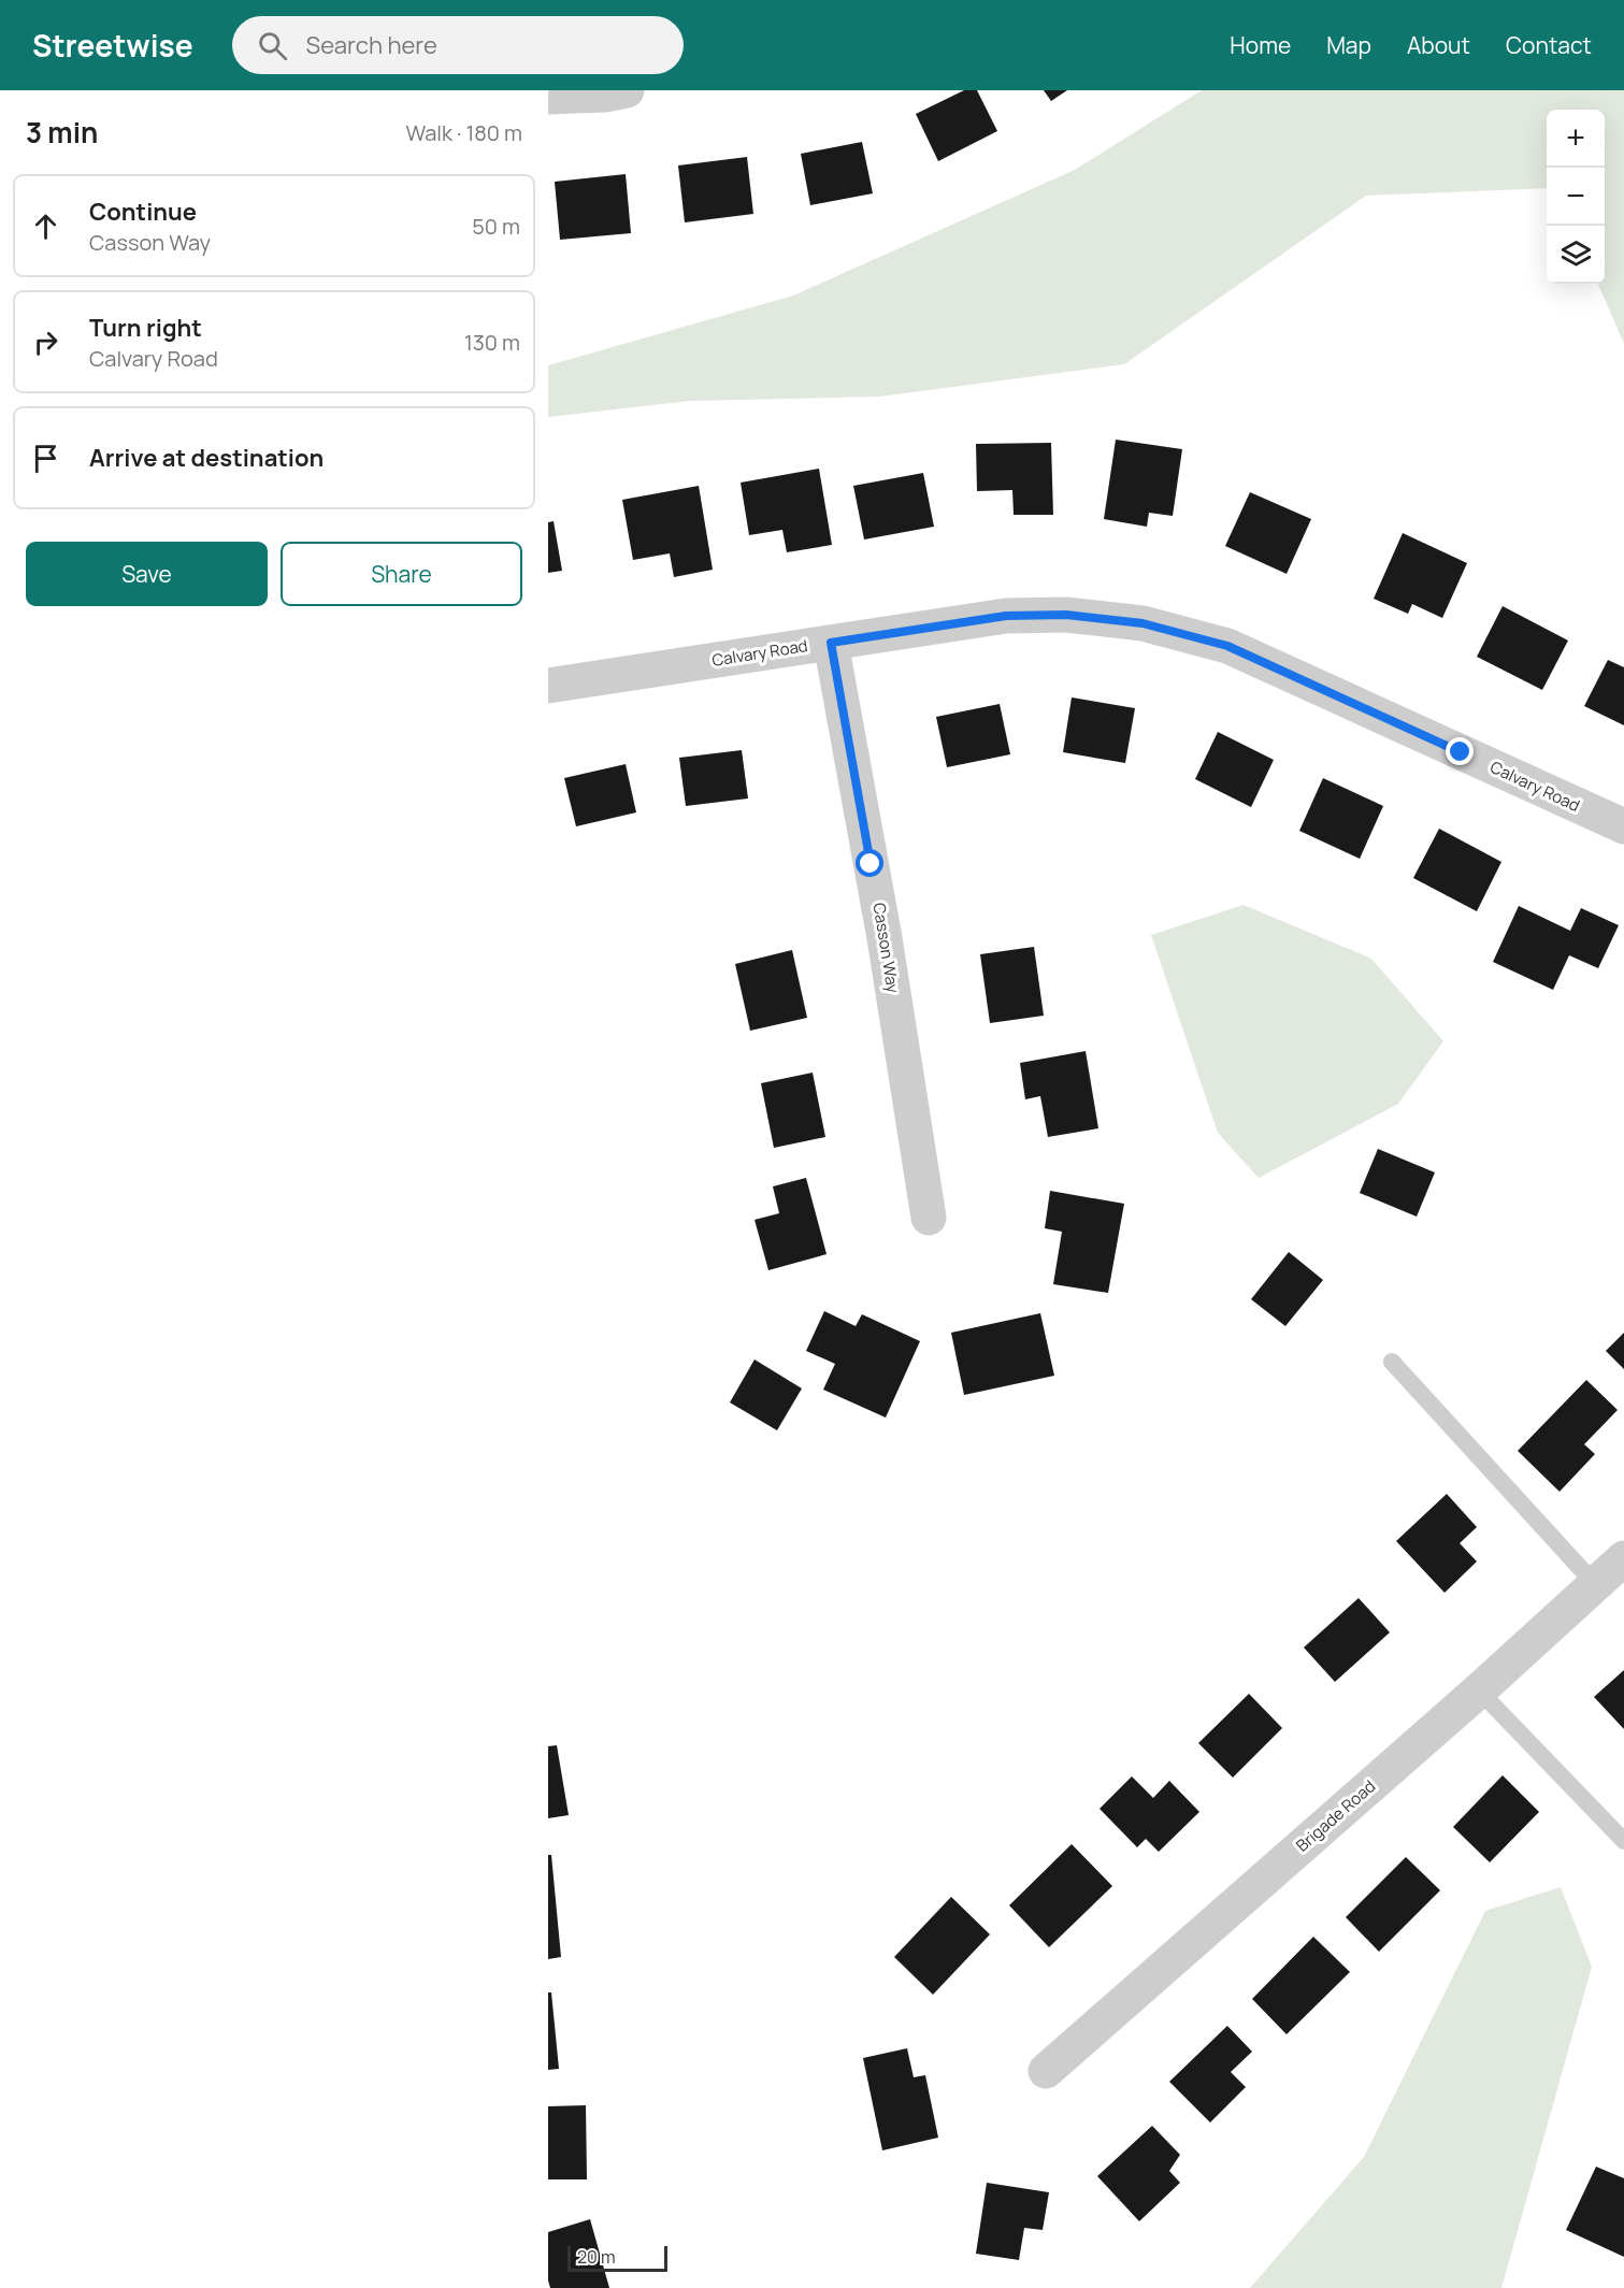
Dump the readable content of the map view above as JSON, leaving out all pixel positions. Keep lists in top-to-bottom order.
{
  "streets": {
    "street": ["Calvary Road", "Casson Way", "Brigade Road"]
  },
  "crossings": [
    ["Calvary Road", "Casson Way"]
  ],
  "scale_bar": "20 m",
  "page": {
    "header": "Streetwise",
    "search": "Search here",
    "nav": [
      "Home",
      "Map",
      "About",
      "Contact"
    ],
    "heading": ["3 min", "Walk · 180 m"],
    "map_buttons": ["+", "−"],
    "list": [
      ["Continue", "Casson Way", "50 m"],
      ["Turn right", "Calvary Road", "130 m"],
      "Arrive at destination"
    ],
    "buttons": ["Save", "Share"],
    "scale": "20 m"
  }
}
